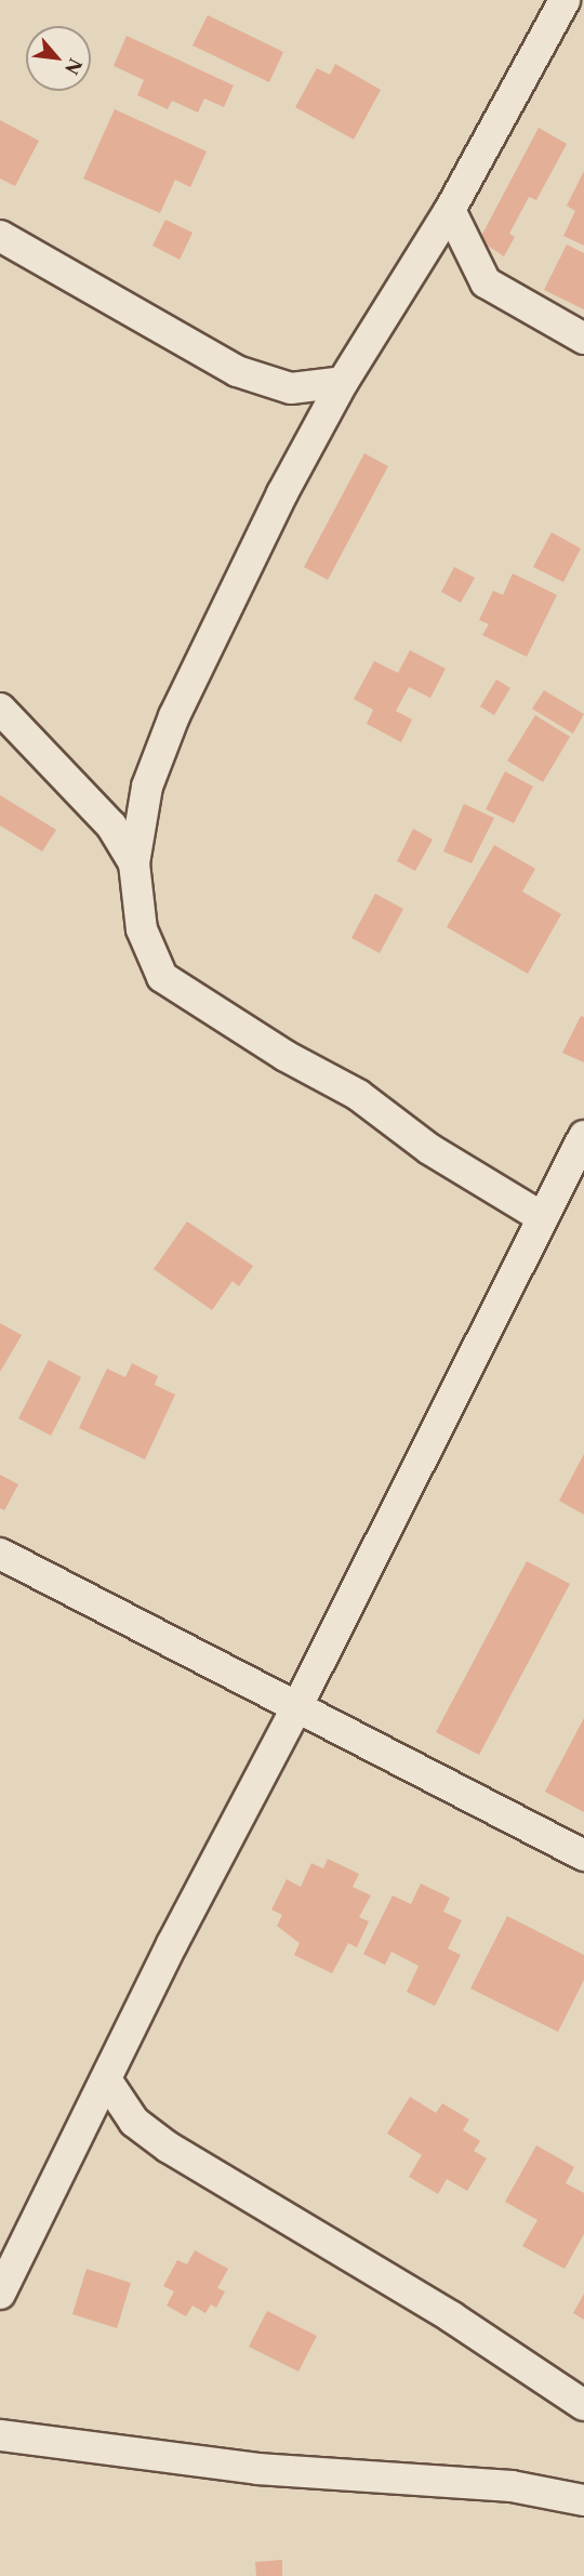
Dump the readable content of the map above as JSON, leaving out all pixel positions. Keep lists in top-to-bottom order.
{
  "north": "bottom right"
}
